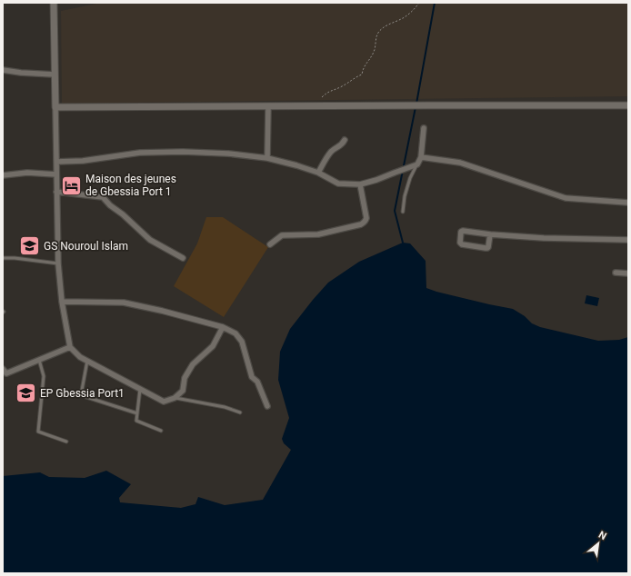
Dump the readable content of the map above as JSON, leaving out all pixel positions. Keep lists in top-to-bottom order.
{
  "places": {
    "hotel": ["Maison des jeunes de Gbessia Port 1"],
    "school or university": ["GS Nouroul Islam", "EP Gbessia Port1"]
  },
  "north": "top right"
}
